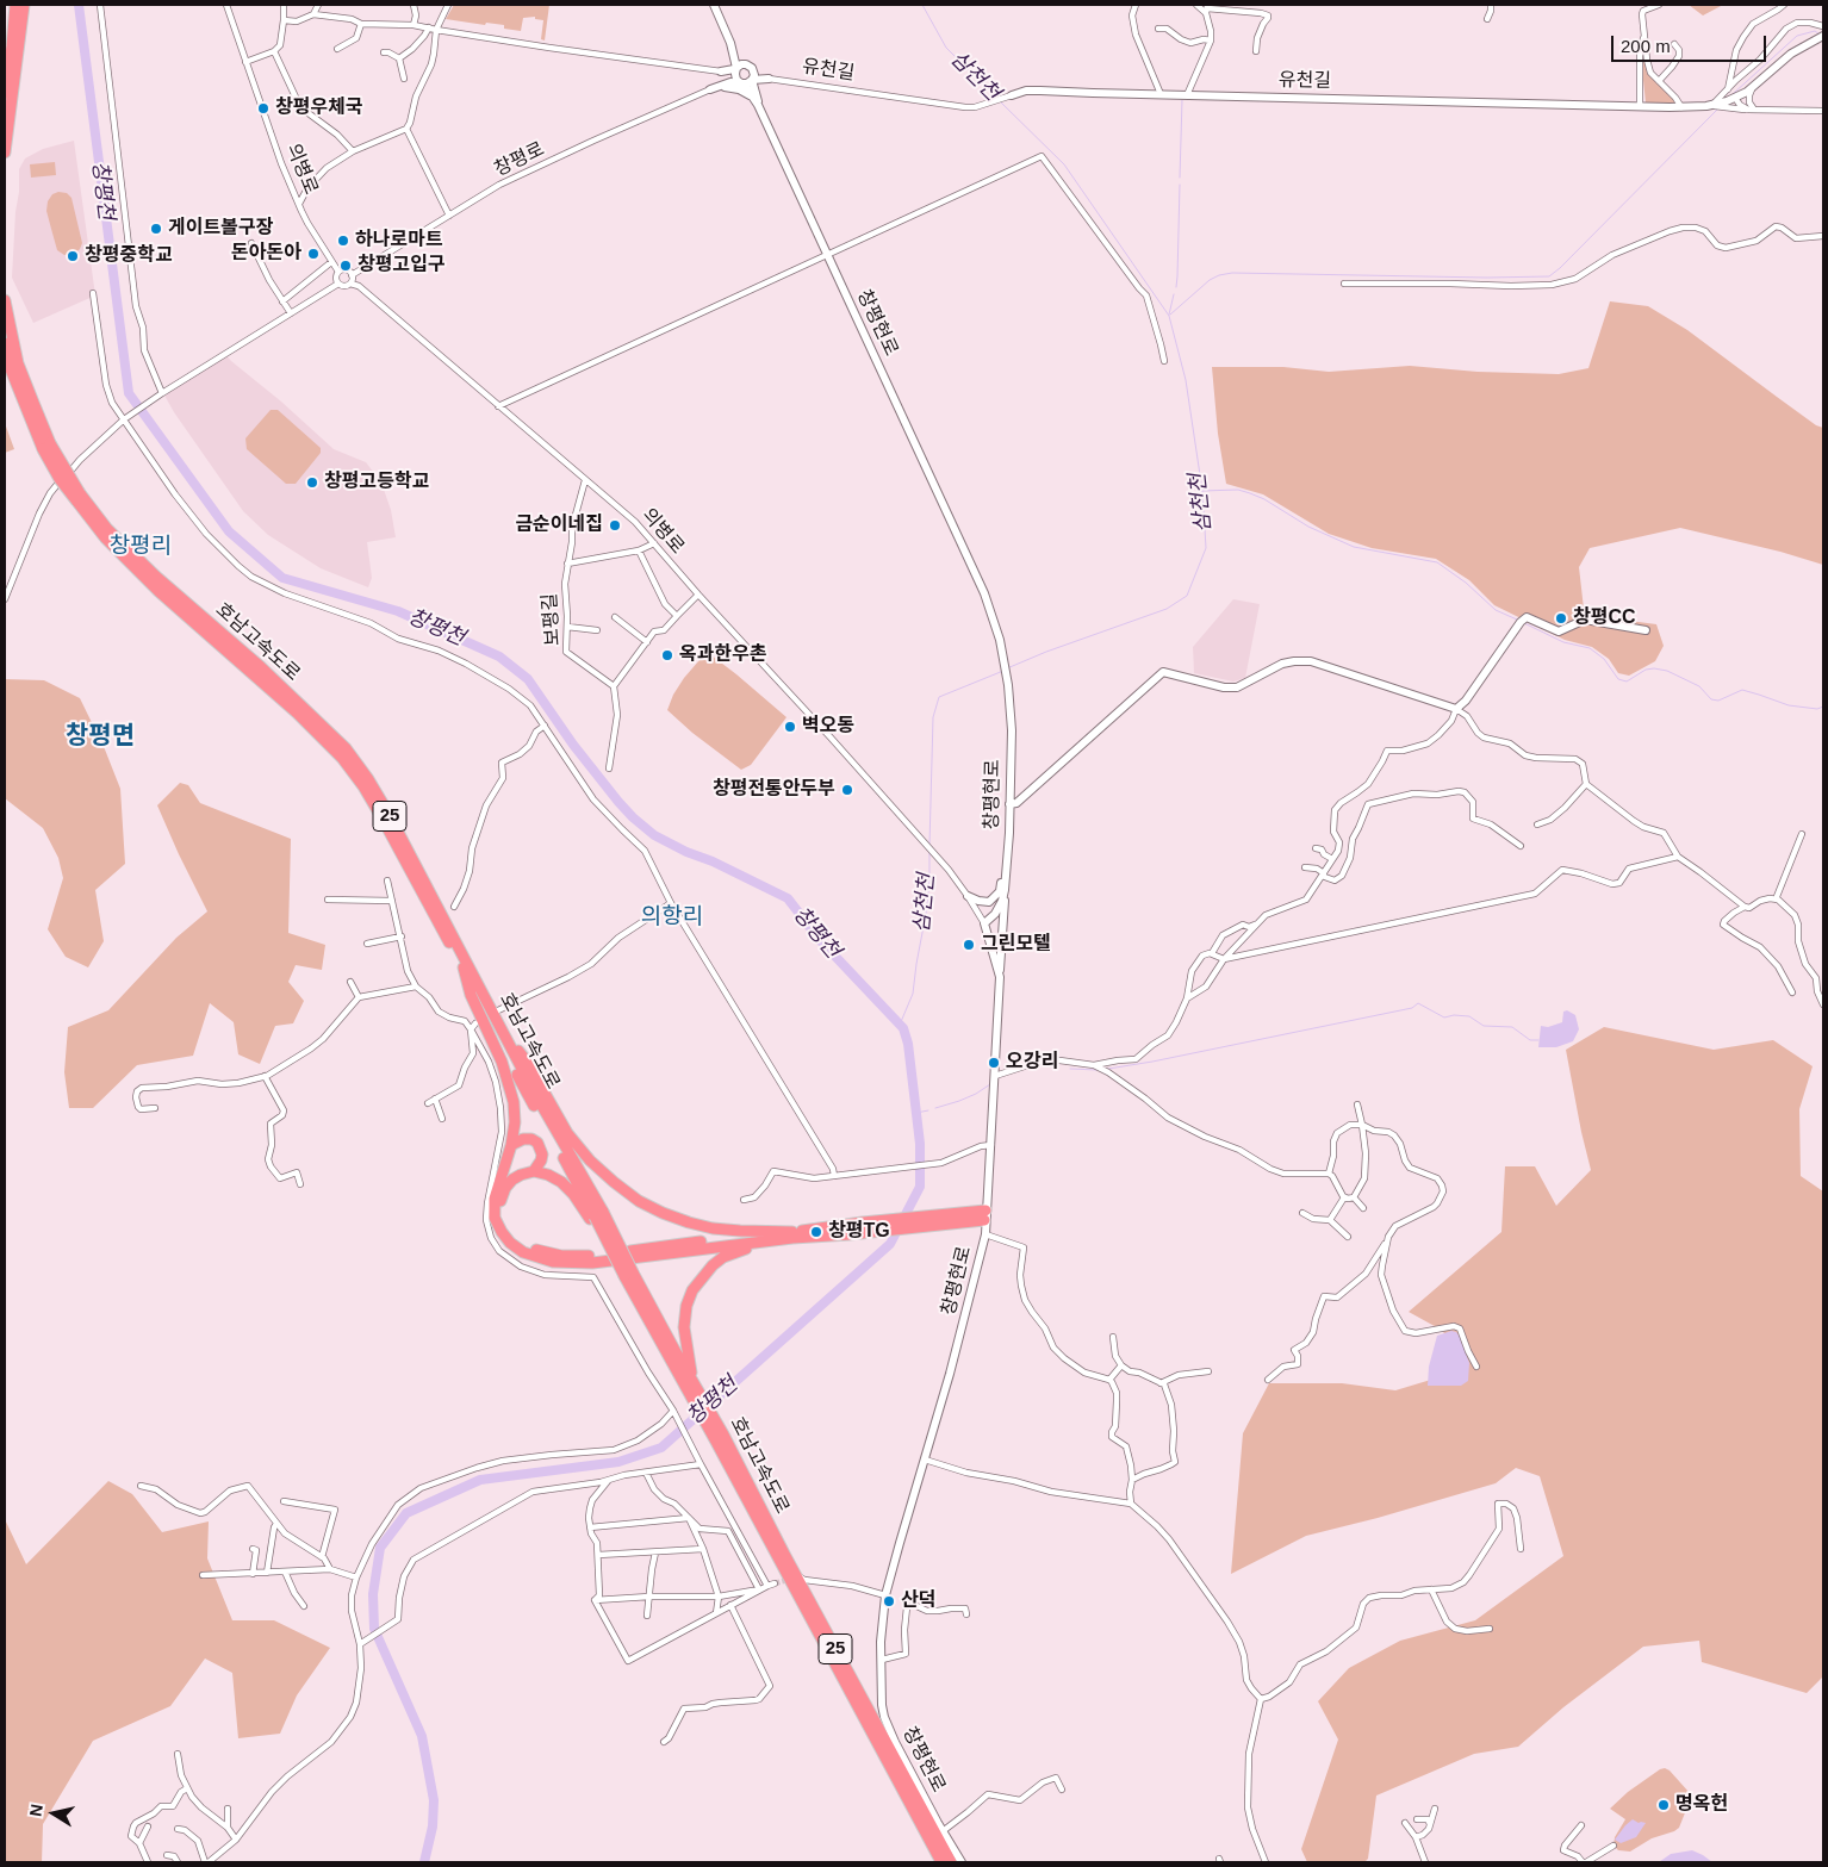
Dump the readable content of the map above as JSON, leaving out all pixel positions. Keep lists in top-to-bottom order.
{
  "streets": {
    "highway": ["호남고속도로", "25"],
    "main road": ["유천길", "창평현로"],
    "street": ["창평로", "의병로", "보평길"]
  },
  "crossings": [
    ["창평로", "의병로"],
    ["의병로", "보평길"]
  ],
  "districts": ["창평리", "창평면", "의항리"],
  "water": ["삼천천", "창평천"],
  "places": [
    "창평우체국",
    "게이트볼구장",
    "하나로마트",
    "돈아돈아",
    "창평중학교",
    "창평고입구",
    "창평고등학교",
    "금순이네집",
    "창평CC",
    "옥과한우촌",
    "벽오동",
    "창평전통안두부",
    "그린모텔",
    "오강리",
    "창평TG",
    "산덕",
    "명옥헌"
  ],
  "scale_bar": "200 m",
  "north": "left"
}
